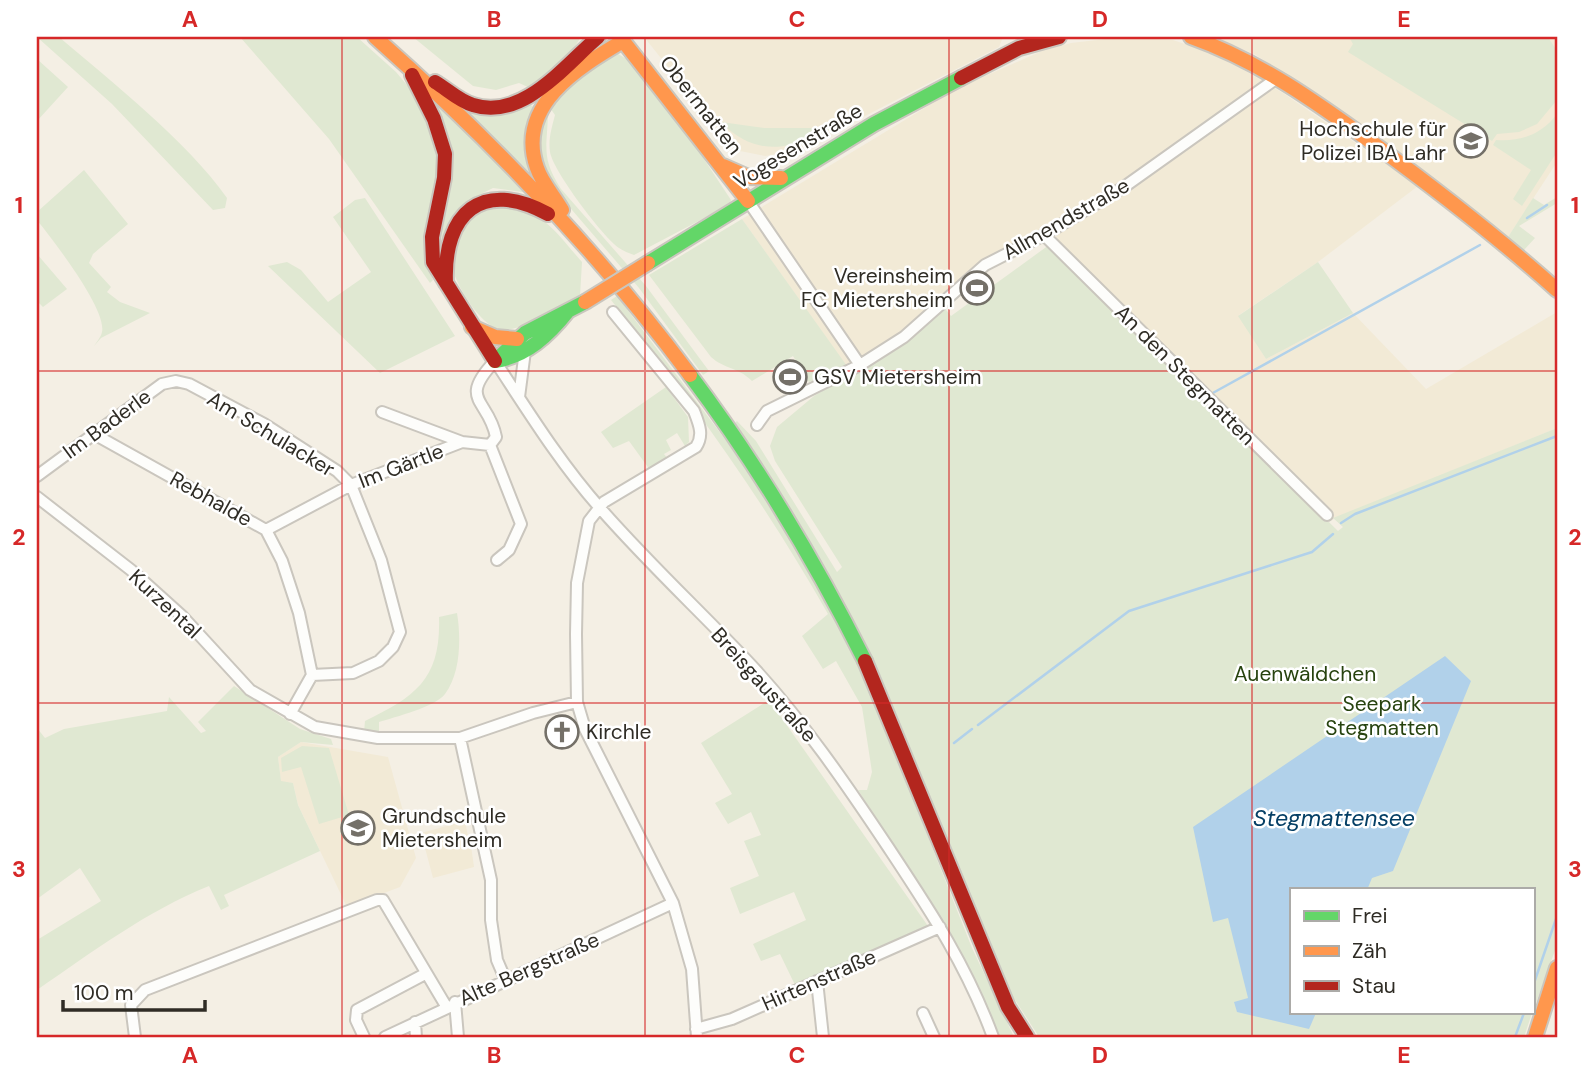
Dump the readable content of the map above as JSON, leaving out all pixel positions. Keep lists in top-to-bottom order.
{
  "streets": {
    "main road": ["Obermatten", "Vogesenstraße"],
    "street": [
      "Allmendstraße",
      "An den Stegmatten",
      "Im Baderle",
      "Am Schulacker",
      "Im Gärtle",
      "Rebhalde",
      "Kurzental",
      "Breisgaustraße",
      "Alte Bergstraße",
      "Hirtenstraße"
    ]
  },
  "crossings": [
    ["Obermatten", "Vogesenstraße"],
    ["Vogesenstraße", "Breisgaustraße"],
    ["Allmendstraße", "An den Stegmatten"],
    ["Im Baderle", "Am Schulacker"],
    ["Im Baderle", "Rebhalde"],
    ["Am Schulacker", "Im Gärtle"],
    ["Am Schulacker", "Rebhalde"],
    ["Im Gärtle", "Rebhalde"],
    ["Breisgaustraße", "Hirtenstraße"]
  ],
  "water": ["Stegmattensee"],
  "parks": ["Auenwäldchen", "Seepark Stegmatten"],
  "places": {
    "school or university": ["Hochschule für Polizei IBA Lahr", "Grundschule Mietersheim"],
    "sports": ["Vereinsheim FC Mietersheim", "GSV Mietersheim"],
    "church": ["Kirchle"]
  },
  "legend": ["Frei", "Zäh", "Stau"],
  "scale_bar": "100 m",
  "grid": {
    "columns": [
      "A",
      "B",
      "C",
      "D",
      "E"
    ],
    "rows": ["1", "2", "3"]
  }
}
